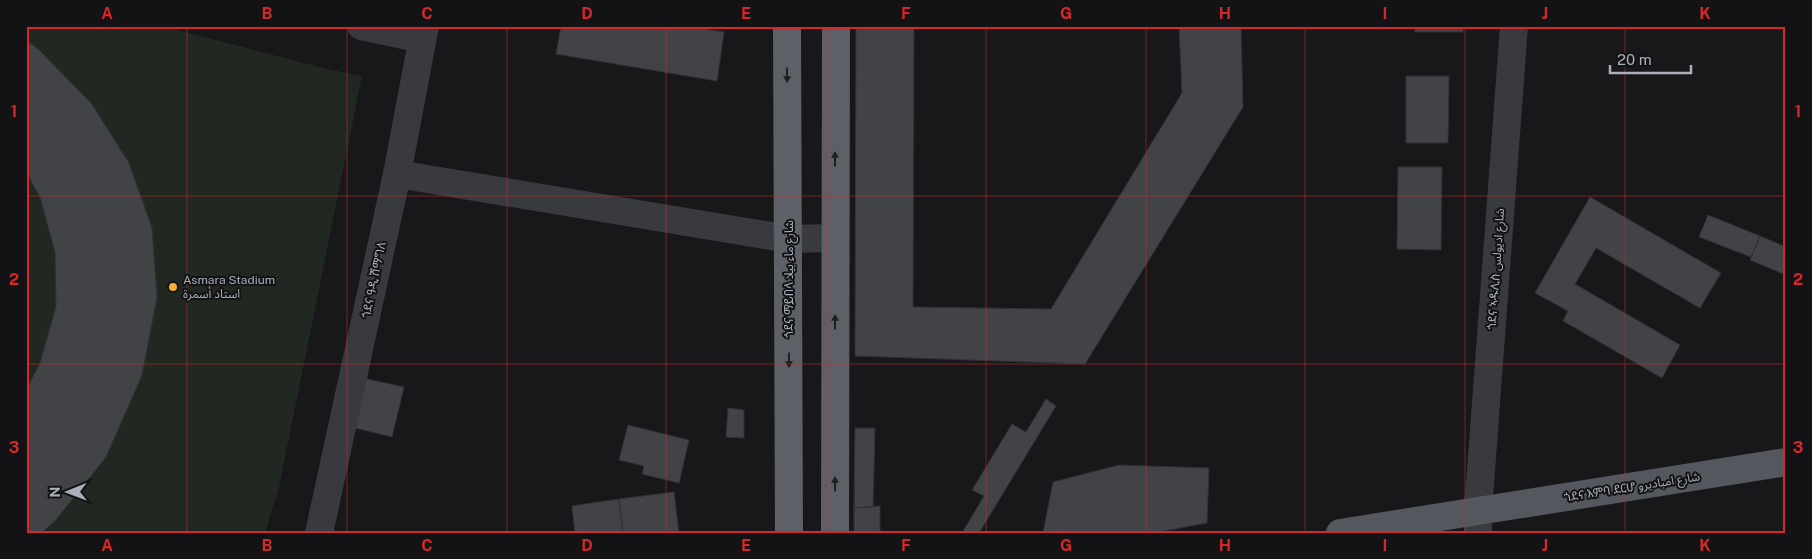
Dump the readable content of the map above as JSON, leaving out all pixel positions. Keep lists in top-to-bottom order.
{
  "streets": {
    "highway": ["ጎደና ማይበላ شارع ماء بيلا"],
    "main road": ["ጎደና እምባ ደርሆ شارع امباديرو"],
    "street": ["ጎደና ኣዱሊስ شارع اديولس", "ጎደና ዓዲ ሽማግለ"]
  },
  "crossings": [
    ["ጎደና ኣዱሊስ شارع اديولس", "ጎደና እምባ ደርሆ شارع امباديرو"]
  ],
  "places": ["Asmara Stadium استاد أسمرة"],
  "scale_bar": "20 m",
  "north": "left",
  "grid": {
    "columns": [
      "A",
      "B",
      "C",
      "D",
      "E",
      "F",
      "G",
      "H",
      "I",
      "J",
      "K"
    ],
    "rows": ["1", "2", "3"]
  }
}
